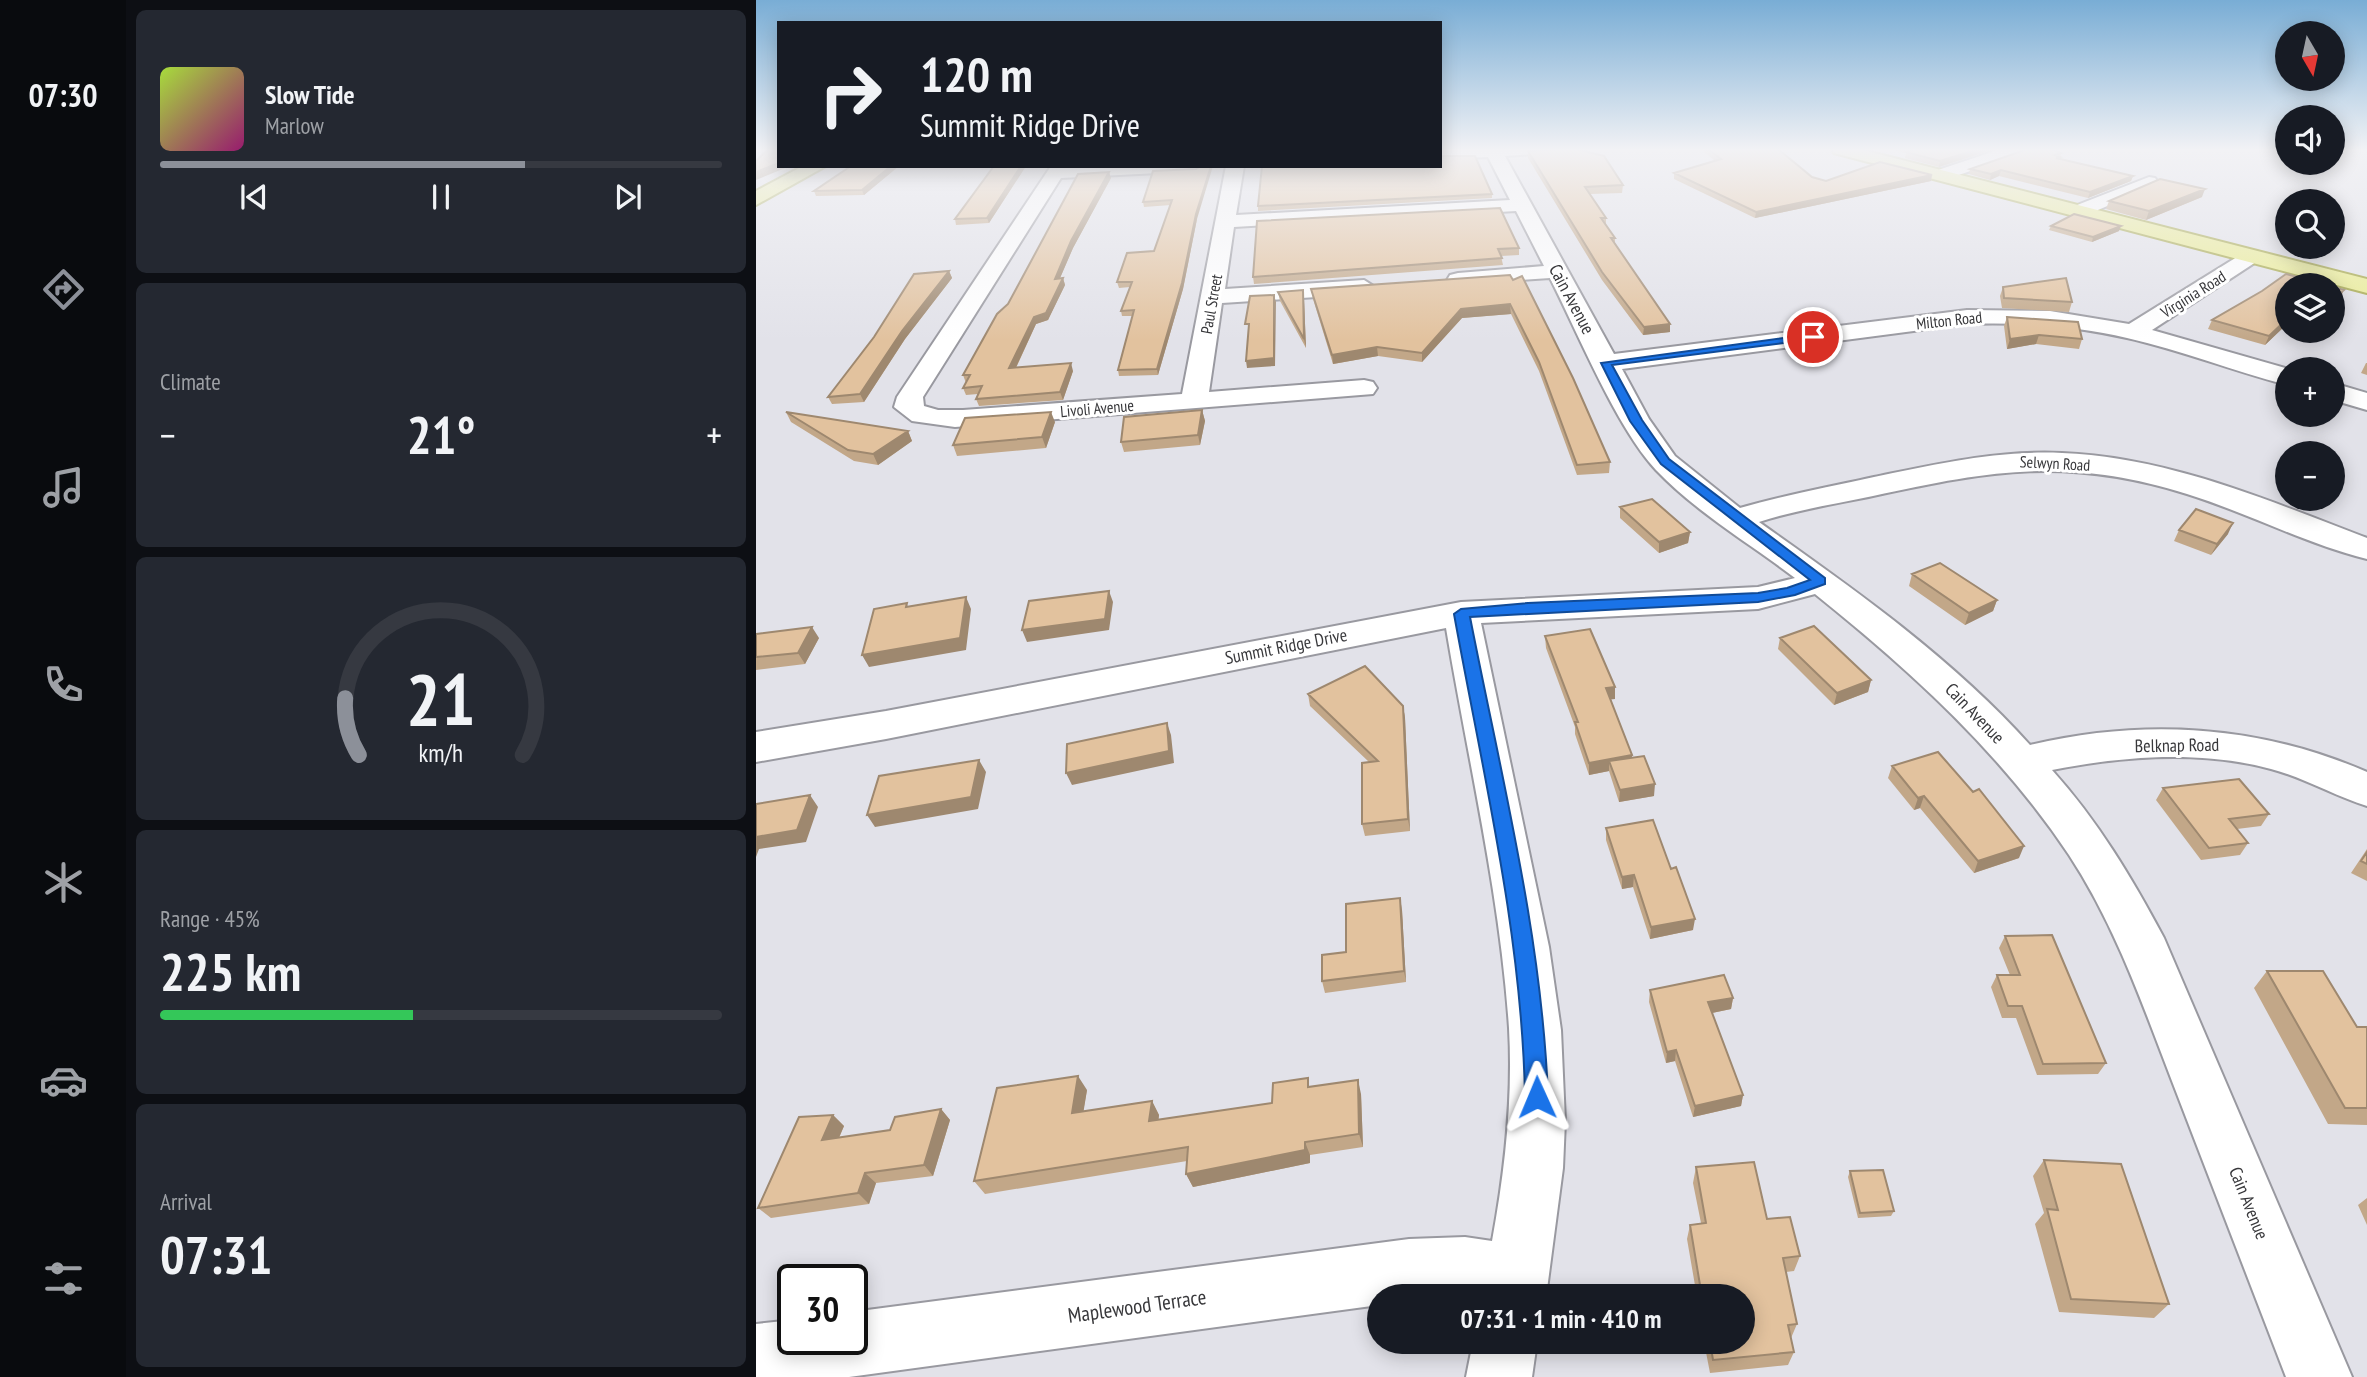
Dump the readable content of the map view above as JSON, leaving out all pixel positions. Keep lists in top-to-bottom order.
{
  "streets": {
    "street": [
      "Virginia Road",
      "Cain Avenue",
      "Paul Street",
      "Milton Road",
      "Livoli Avenue",
      "Selwyn Road",
      "Summit Ridge Drive",
      "Belknap Road",
      "Maplewood Terrace"
    ]
  },
  "crossings": [
    ["Virginia Road", "Milton Road"],
    ["Cain Avenue", "Milton Road"],
    ["Cain Avenue", "Selwyn Road"],
    ["Cain Avenue", "Summit Ridge Drive"],
    ["Cain Avenue", "Belknap Road"],
    ["Paul Street", "Livoli Avenue"]
  ],
  "north": "bottom",
  "page": {
    "tabs": "07:30",
    "map_buttons": ["+", "−"],
    "turn": ["120 m", "Summit Ridge Drive"],
    "song": ["Slow Tide", "Marlow"],
    "tile": [
      "Climate",
      ["Range · 45%", "225 km"],
      ["Arrival", "07:31"]
    ],
    "heat": ["−", "21°", "+"],
    "limit": "30",
    "trip": "07:31 · 1 min · 410 m",
    "gauge": ["21", "km/h"]
  }
}
